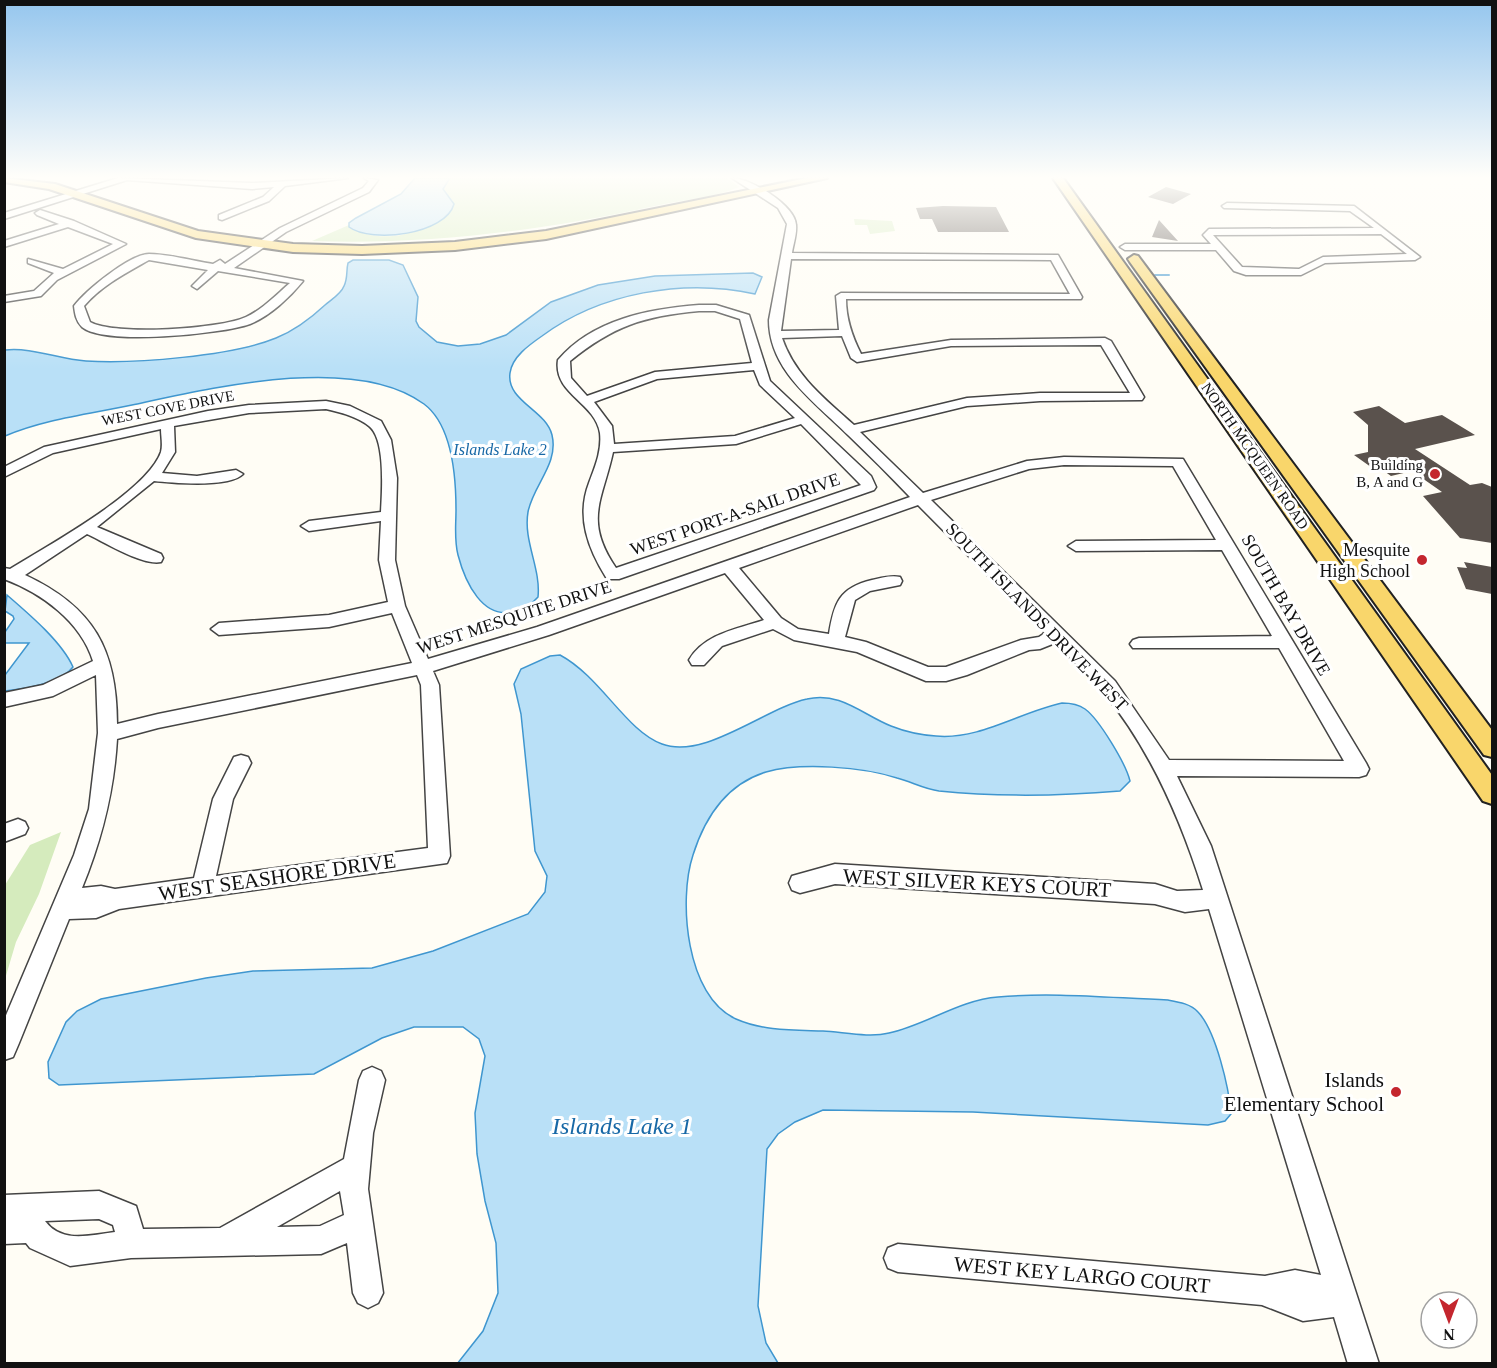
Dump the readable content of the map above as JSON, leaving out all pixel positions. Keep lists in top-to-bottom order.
{
  "streets": {
    "main road": ["NORTH MCQUEEN ROAD"],
    "street": [
      "WEST COVE DRIVE",
      "WEST PORT-A-SAIL DRIVE",
      "SOUTH BAY DRIVE",
      "WEST MESQUITE DRIVE",
      "SOUTH ISLANDS DRIVE WEST",
      "WEST SEASHORE DRIVE",
      "WEST SILVER KEYS COURT",
      "WEST KEY LARGO COURT"
    ]
  },
  "crossings": [
    ["WEST COVE DRIVE", "WEST MESQUITE DRIVE"],
    ["WEST COVE DRIVE", "WEST SEASHORE DRIVE"],
    ["SOUTH BAY DRIVE", "WEST MESQUITE DRIVE"],
    ["SOUTH BAY DRIVE", "SOUTH ISLANDS DRIVE WEST"],
    ["WEST MESQUITE DRIVE", "SOUTH ISLANDS DRIVE WEST"],
    ["SOUTH ISLANDS DRIVE WEST", "WEST SILVER KEYS COURT"],
    ["SOUTH ISLANDS DRIVE WEST", "WEST KEY LARGO COURT"]
  ],
  "water": ["Islands Lake 2", "Islands Lake 1"],
  "places": ["Building B, A and G", "Mesquite High School", "Islands Elementary School"],
  "north": "bottom"
}
